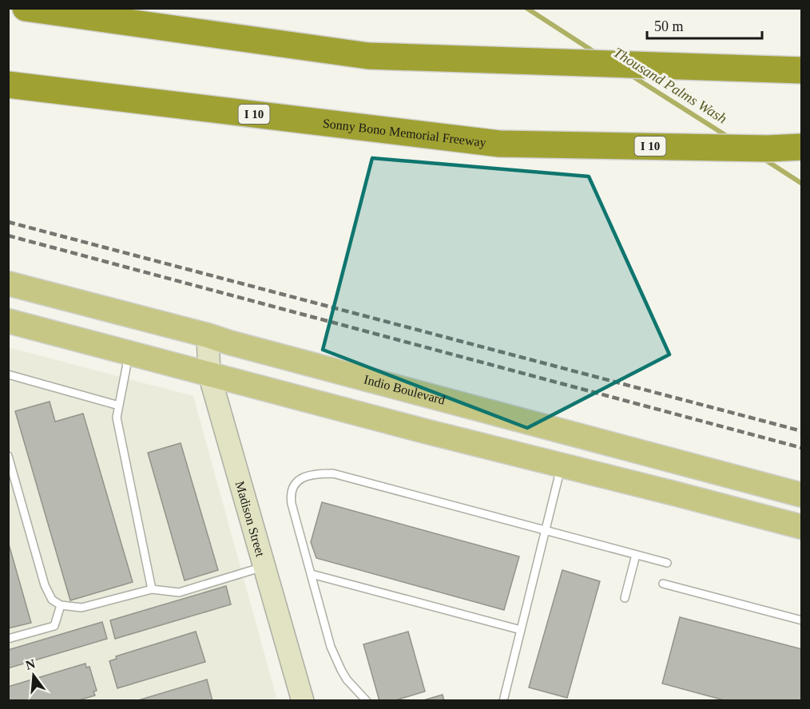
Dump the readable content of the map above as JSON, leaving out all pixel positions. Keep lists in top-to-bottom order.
{
  "streets": {
    "highway": ["I 10", "Sonny Bono Memorial Freeway"],
    "main road": ["Indio Boulevard", "Madison Street"]
  },
  "crossings": [
    ["Indio Boulevard", "Madison Street"]
  ],
  "water": ["Thousand Palms Wash"],
  "scale_bar": "50 m",
  "north": "top"
}
